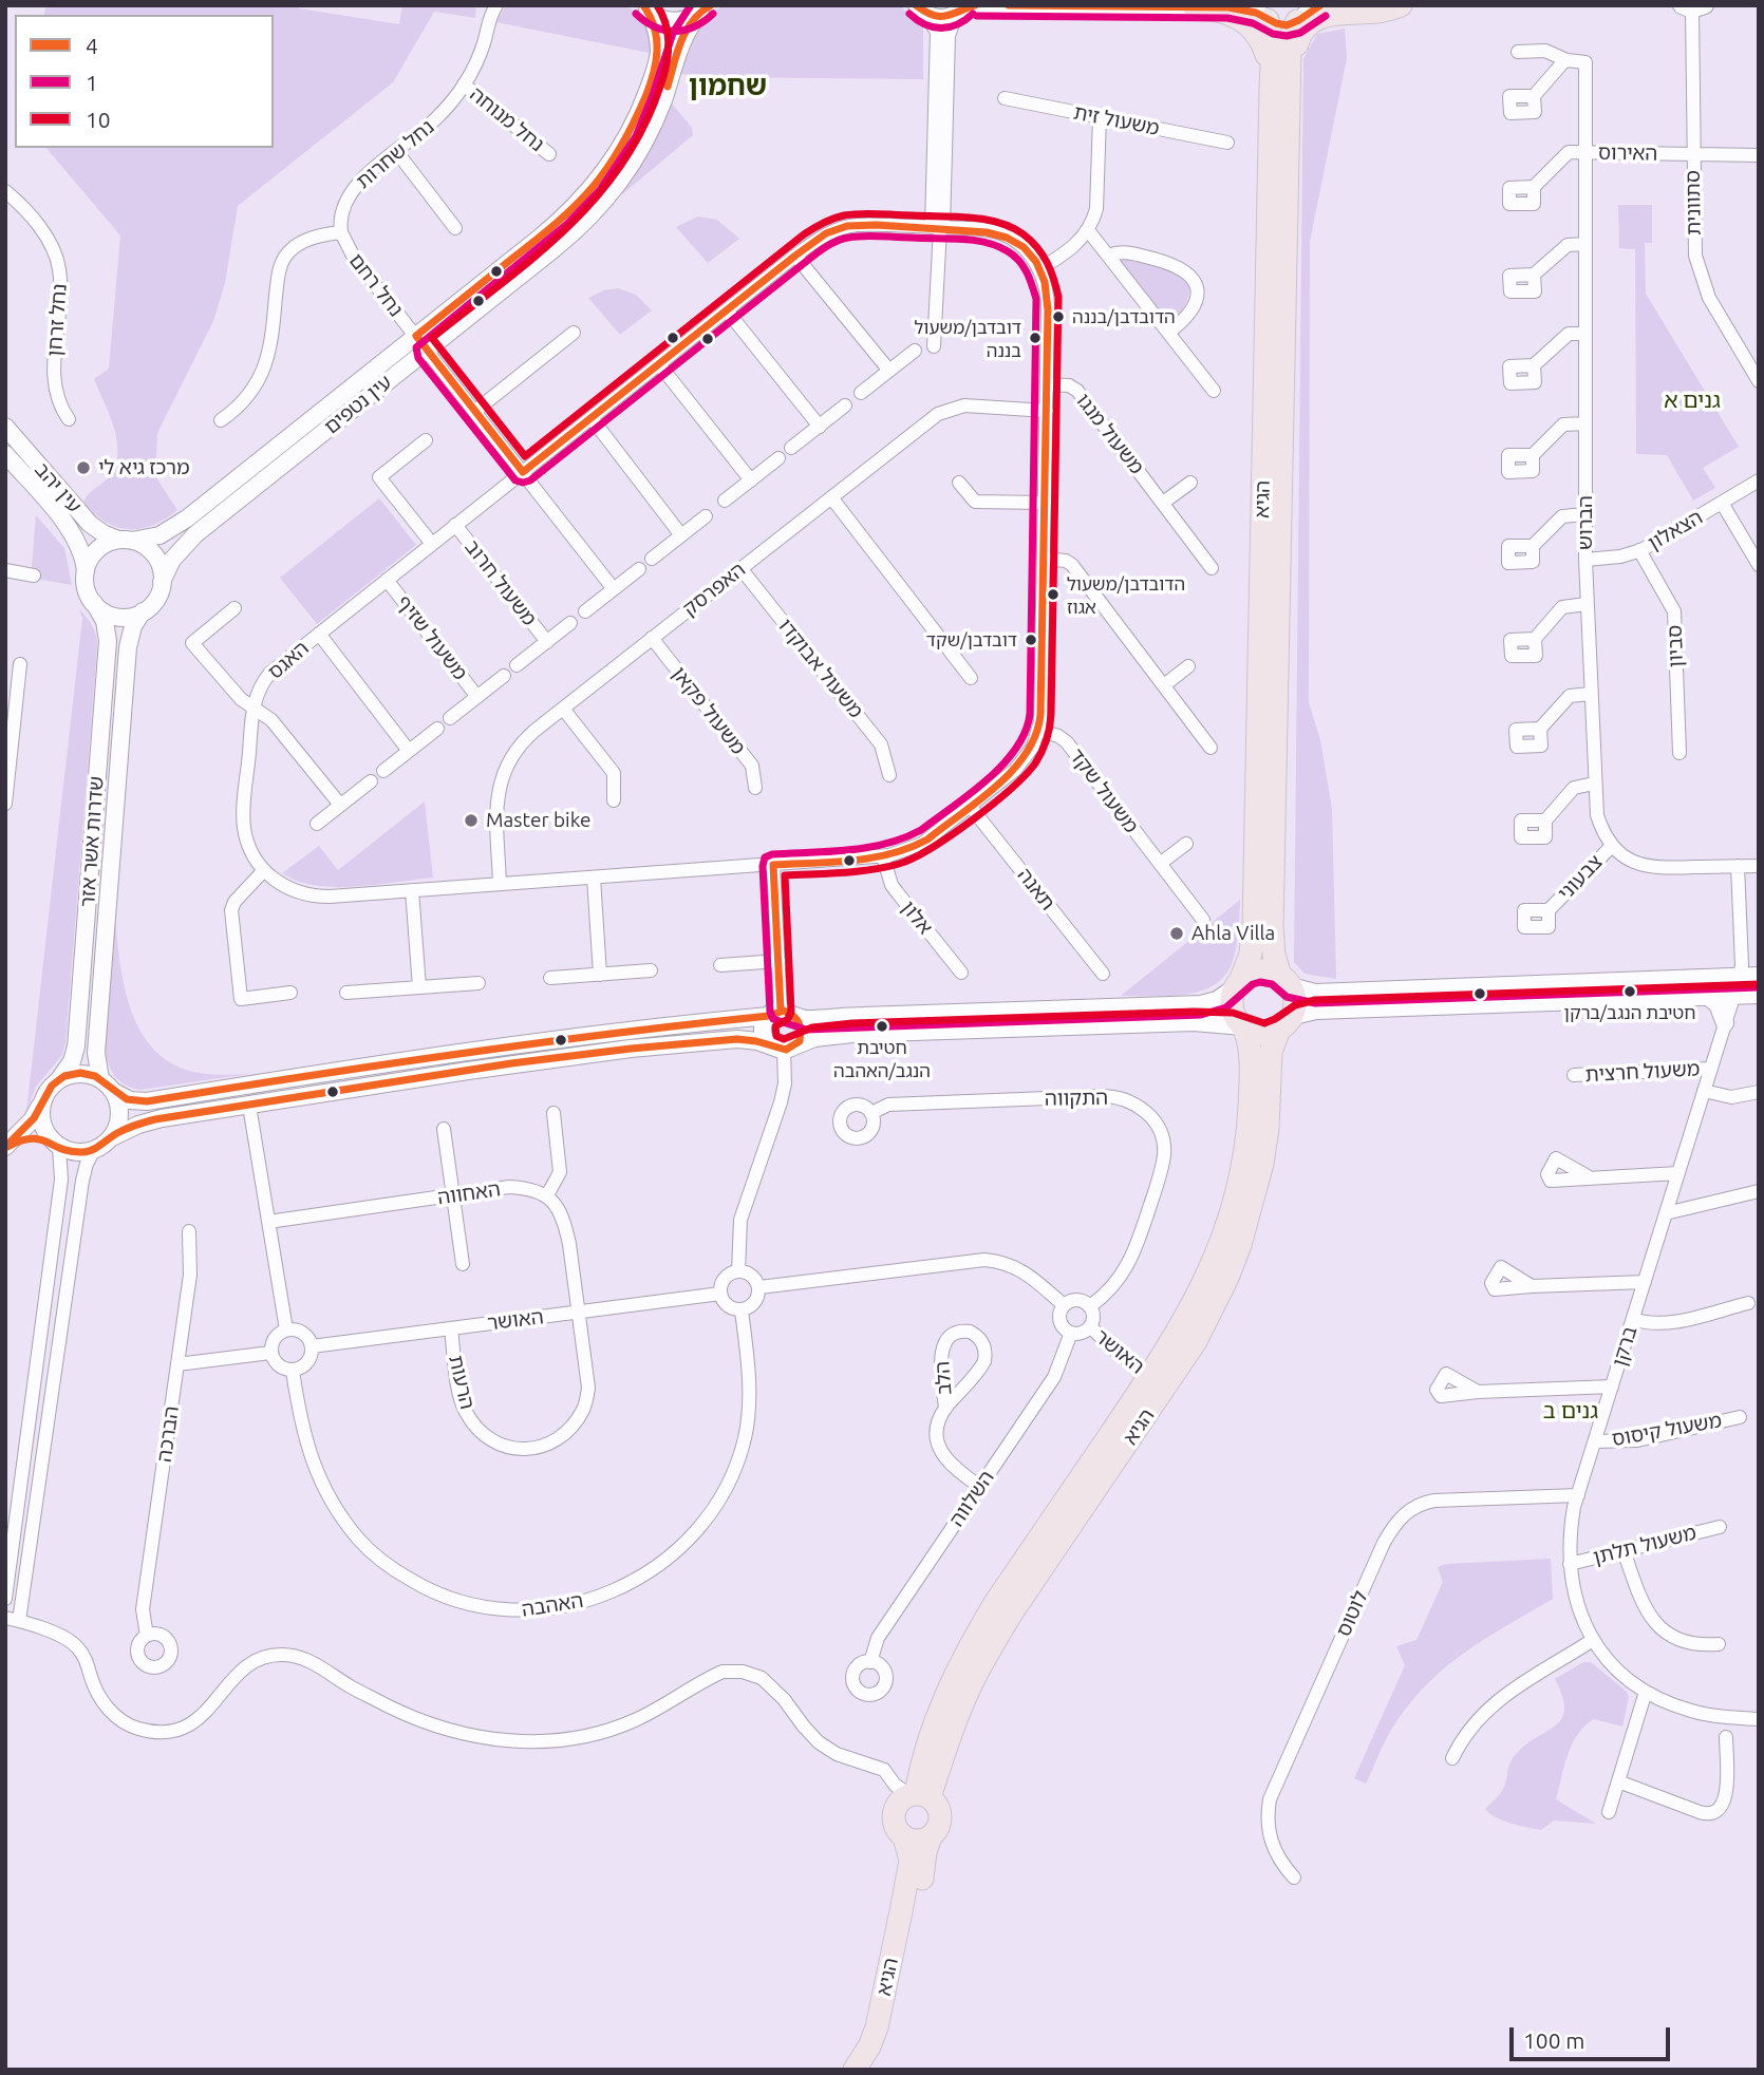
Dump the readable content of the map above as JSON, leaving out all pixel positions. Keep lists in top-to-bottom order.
{
  "streets": {
    "highway": ["הגיא"],
    "street": [
      "נחל מנוחה",
      "משעול זית",
      "האירוס",
      "נחל שחרות",
      "סתוונית",
      "נחל רחם",
      "נחל זרחן",
      "עין נטפים",
      "משעול מנגו",
      "עין יהב",
      "הברוש",
      "הצאלון",
      "משעול חרוב",
      "האפרסק",
      "משעול שזיף",
      "סביון",
      "האגס",
      "משעול אבוקדו",
      "משעול פקאן",
      "משעול שקד",
      "שדרות אשר אזר",
      "צבעוני",
      "תאנה",
      "אלון",
      "משעול חרצית",
      "התקווה",
      "האחווה",
      "האושר",
      "ברקן",
      "הלב",
      "הרעות",
      "משעול קיסוס",
      "הברכה",
      "השלווה",
      "משעול תלתן",
      "האהבה",
      "לוטוס"
    ]
  },
  "crossings": [
    ["נחל מנוחה", "נחל שחרות"],
    ["האירוס", "סתוונית"],
    ["האירוס", "הברוש"],
    ["נחל שחרות", "נחל רחם"],
    ["נחל רחם", "עין נטפים"],
    ["נחל רחם", "האגס"],
    ["עין נטפים", "עין יהב"],
    ["עין נטפים", "שדרות אשר אזר"],
    ["עין יהב", "שדרות אשר אזר"],
    ["הגיא", "האושר"],
    ["הברוש", "הצאלון"],
    ["הברוש", "צבעוני"],
    ["הצאלון", "סביון"],
    ["משעול חרוב", "האגס"],
    ["האפרסק", "האגס"],
    ["האפרסק", "משעול אבוקדו"],
    ["האפרסק", "משעול פקאן"],
    ["משעול שזיף", "האגס"],
    ["האגס", "משעול שקד"],
    ["האגס", "תאנה"],
    ["האגס", "אלון"],
    ["משעול חרצית", "ברקן"],
    ["התקווה", "האושר"],
    ["התקווה", "השלווה"],
    ["האושר", "הרעות"],
    ["האושר", "השלווה"],
    ["האושר", "האהבה"],
    ["ברקן", "משעול קיסוס"],
    ["ברקן", "משעול תלתן"],
    ["ברקן", "לוטוס"],
    ["הלב", "השלווה"]
  ],
  "districts": ["שחמון", "גנים א", "גנים ב"],
  "places": [
    "הדובדבן/בננה",
    "דובדבן/משעול בננה",
    "מרכז גיא לי",
    "הדובדבן/משעול אגוז",
    "דובדבן/שקד",
    "Master bike",
    "Ahla Villa",
    "חטיבת הנגב/ברקן",
    "חטיבת הנגב/האהבה"
  ],
  "lines": ["transit line 4", "transit line 1", "transit line 10"],
  "legend": ["4", "1", "10"],
  "scale_bar": "100 m"
}
